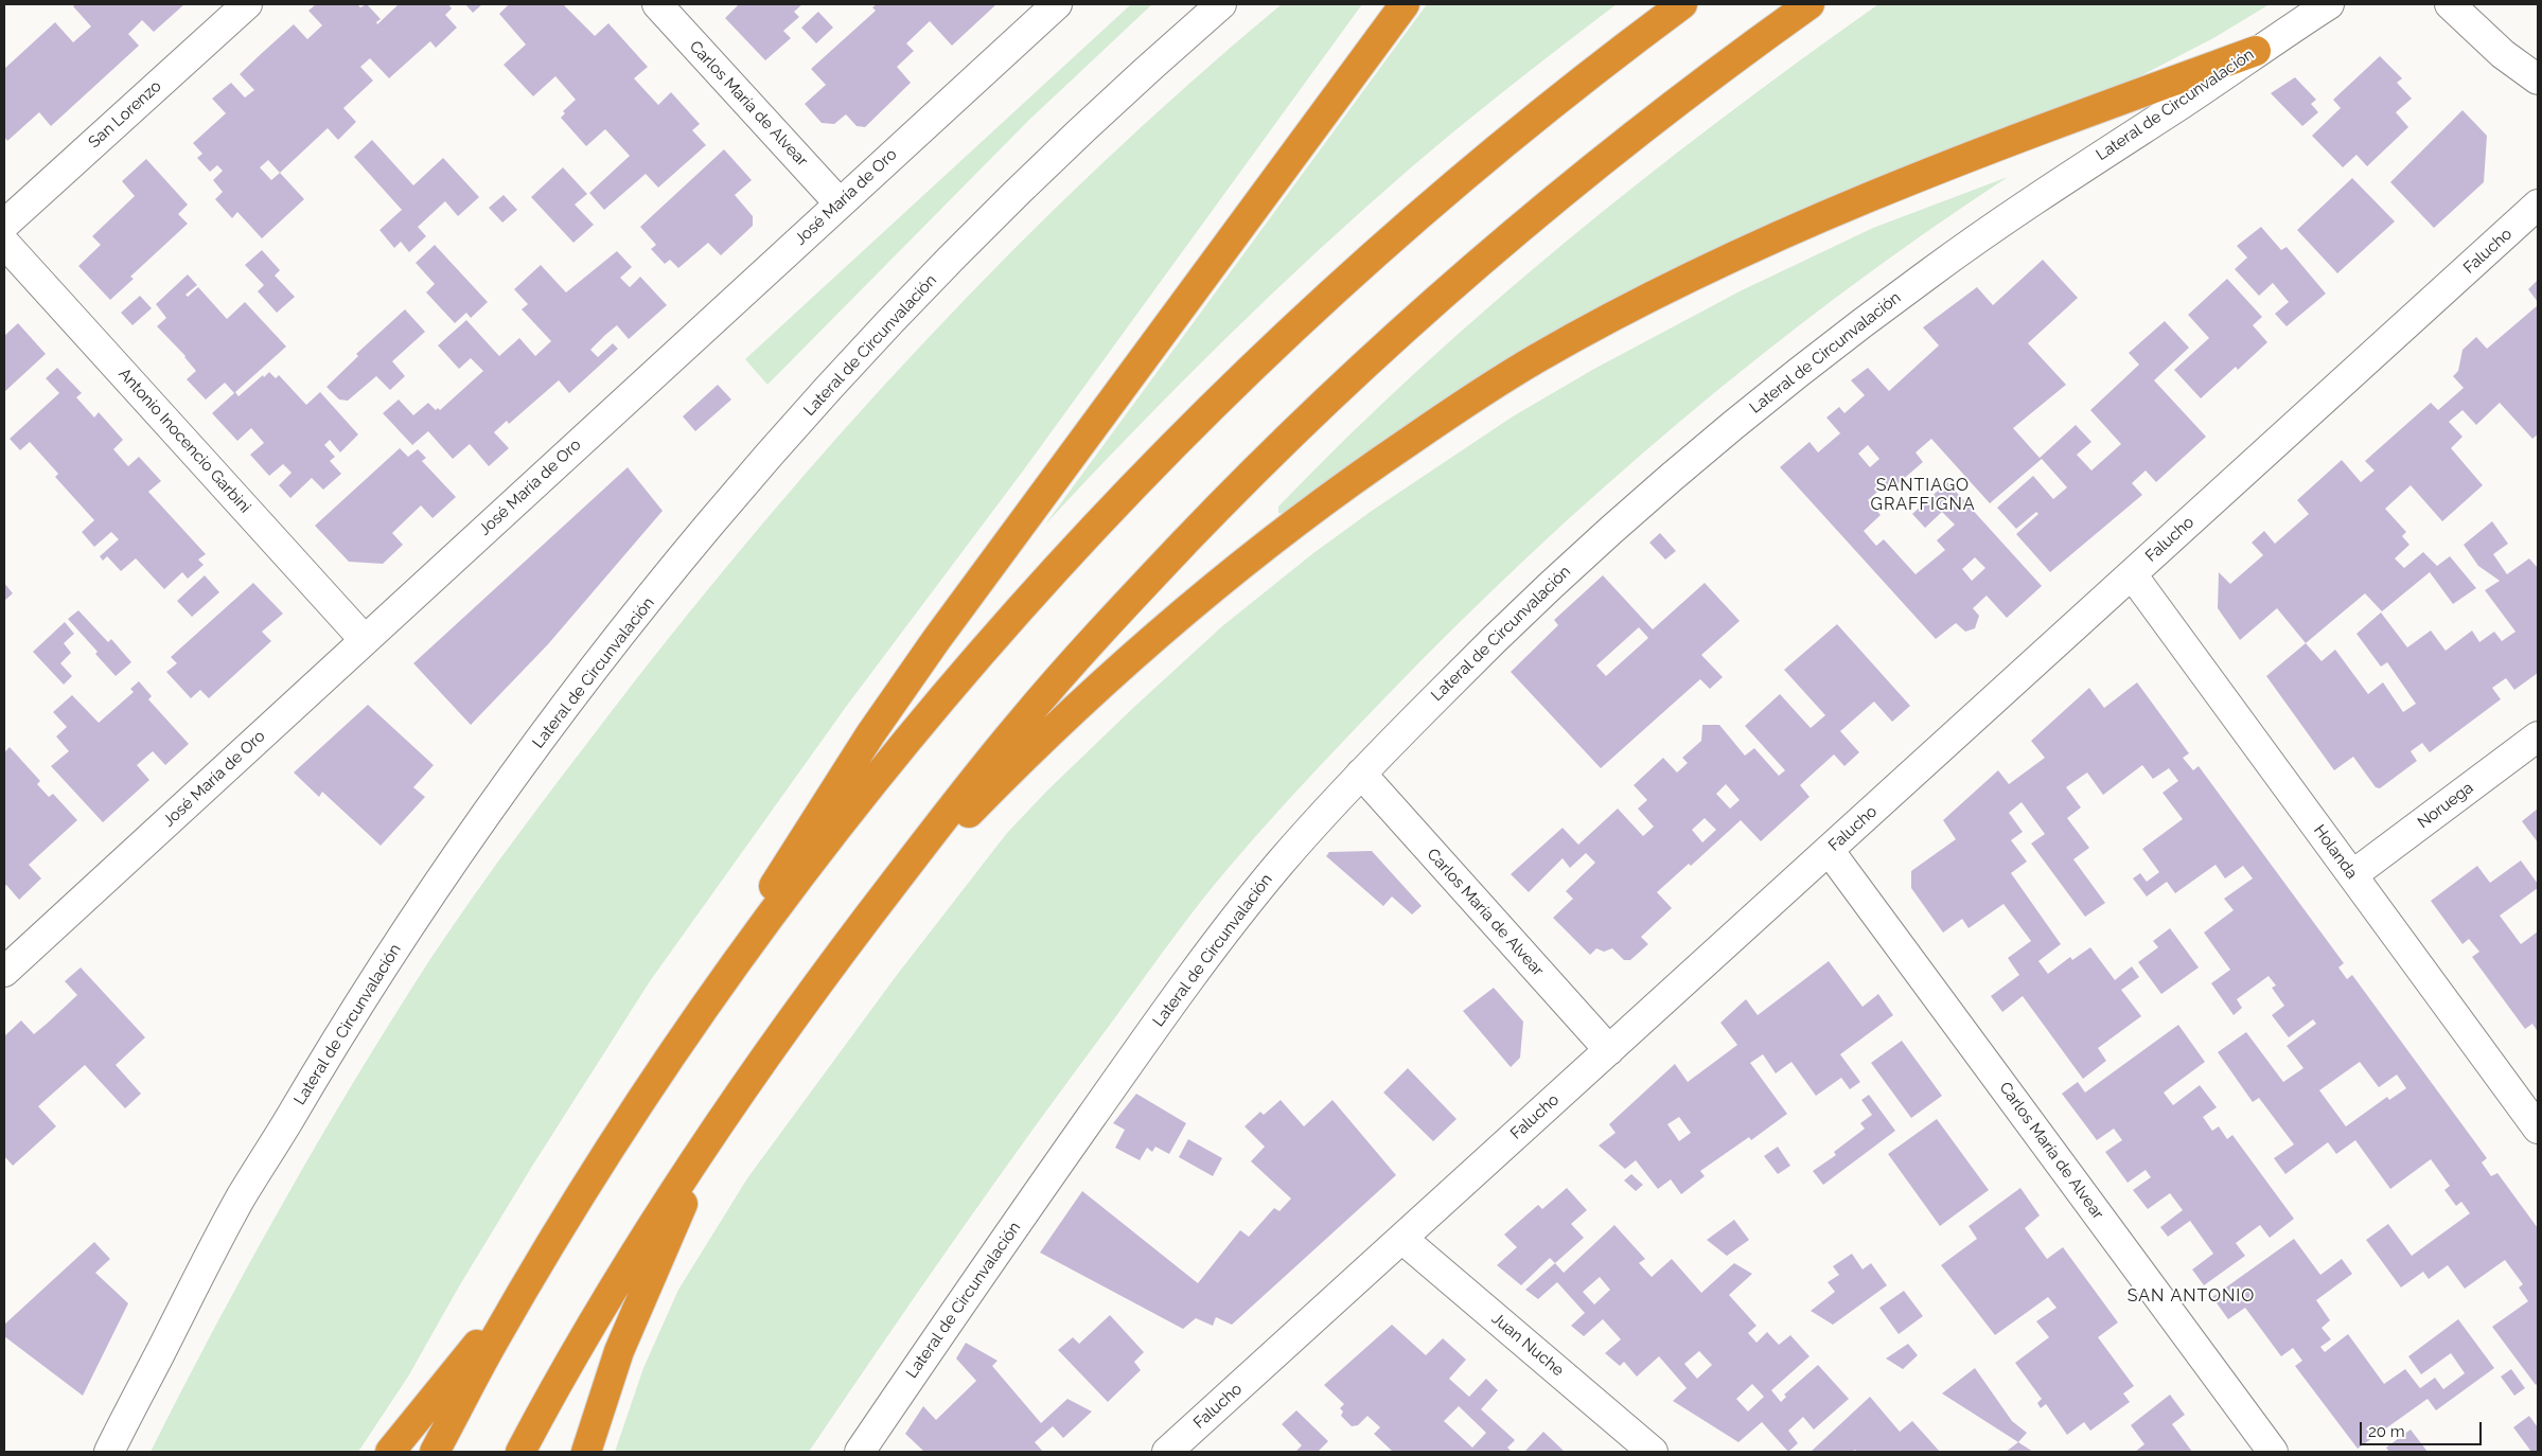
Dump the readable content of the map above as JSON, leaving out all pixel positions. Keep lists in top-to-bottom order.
{
  "streets": {
    "street": [
      "Carlos María de Alvear",
      "Lateral de Circunvalación",
      "San Lorenzo",
      "José María de Oro",
      "Falucho",
      "Antonio Inocencio Garbini",
      "Noruega",
      "Holanda",
      "Juan Nuche"
    ]
  },
  "crossings": [
    ["Carlos María de Alvear", "Lateral de Circunvalación"],
    ["Carlos María de Alvear", "José María de Oro"],
    ["Carlos María de Alvear", "Falucho"],
    ["José María de Oro", "Antonio Inocencio Garbini"],
    ["Falucho", "Holanda"],
    ["Falucho", "Juan Nuche"],
    ["Noruega", "Holanda"]
  ],
  "districts": ["SANTIAGO GRAFFIGNA", "SAN ANTONIO"],
  "scale_bar": "20 m"
}
